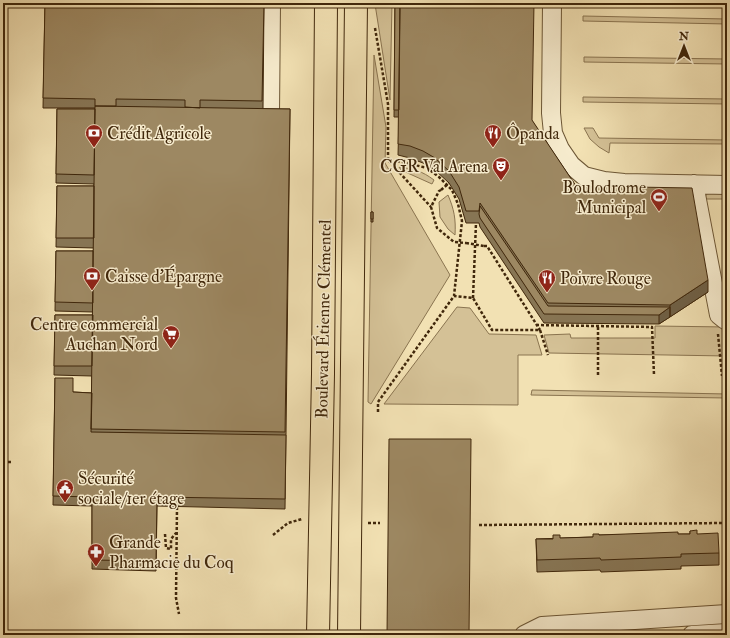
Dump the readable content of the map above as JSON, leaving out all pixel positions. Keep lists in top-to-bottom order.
{
  "streets": {
    "main road": ["Boulevard Étienne Clémentel"]
  },
  "places": {
    "bank": ["Crédit Agricole", "Caisse d'Épargne"],
    "restaurant": ["Ôpanda", "Poivre Rouge"],
    "theatre": ["CGR Val Arena"],
    "sports": ["Boulodrome Municipal"],
    "supermarket": ["Centre commercial Auchan Nord"],
    "public building": ["Sécurité sociale/1er étage"],
    "pharmacy": ["Grande Pharmacie du Coq"]
  },
  "north": "top"
}
